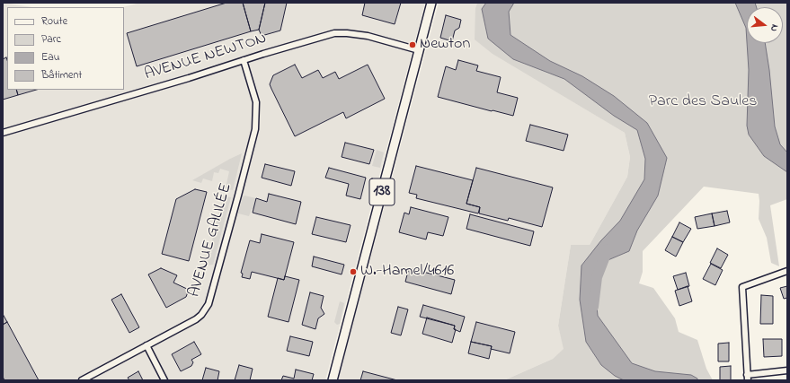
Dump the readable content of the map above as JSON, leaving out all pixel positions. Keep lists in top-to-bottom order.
{
  "streets": {
    "main road": ["138"],
    "street": ["AVENUE NEWTON", "AVENUE GALILÉE"]
  },
  "crossings": [
    ["AVENUE NEWTON", "138"],
    ["AVENUE NEWTON", "AVENUE GALILÉE"]
  ],
  "parks": ["Parc des Saules"],
  "places": ["Newton", "W.-Hamel/4616"],
  "legend": [
    "Route",
    "Parc",
    "Eau",
    "Bâtiment"
  ],
  "north": "right"
}
